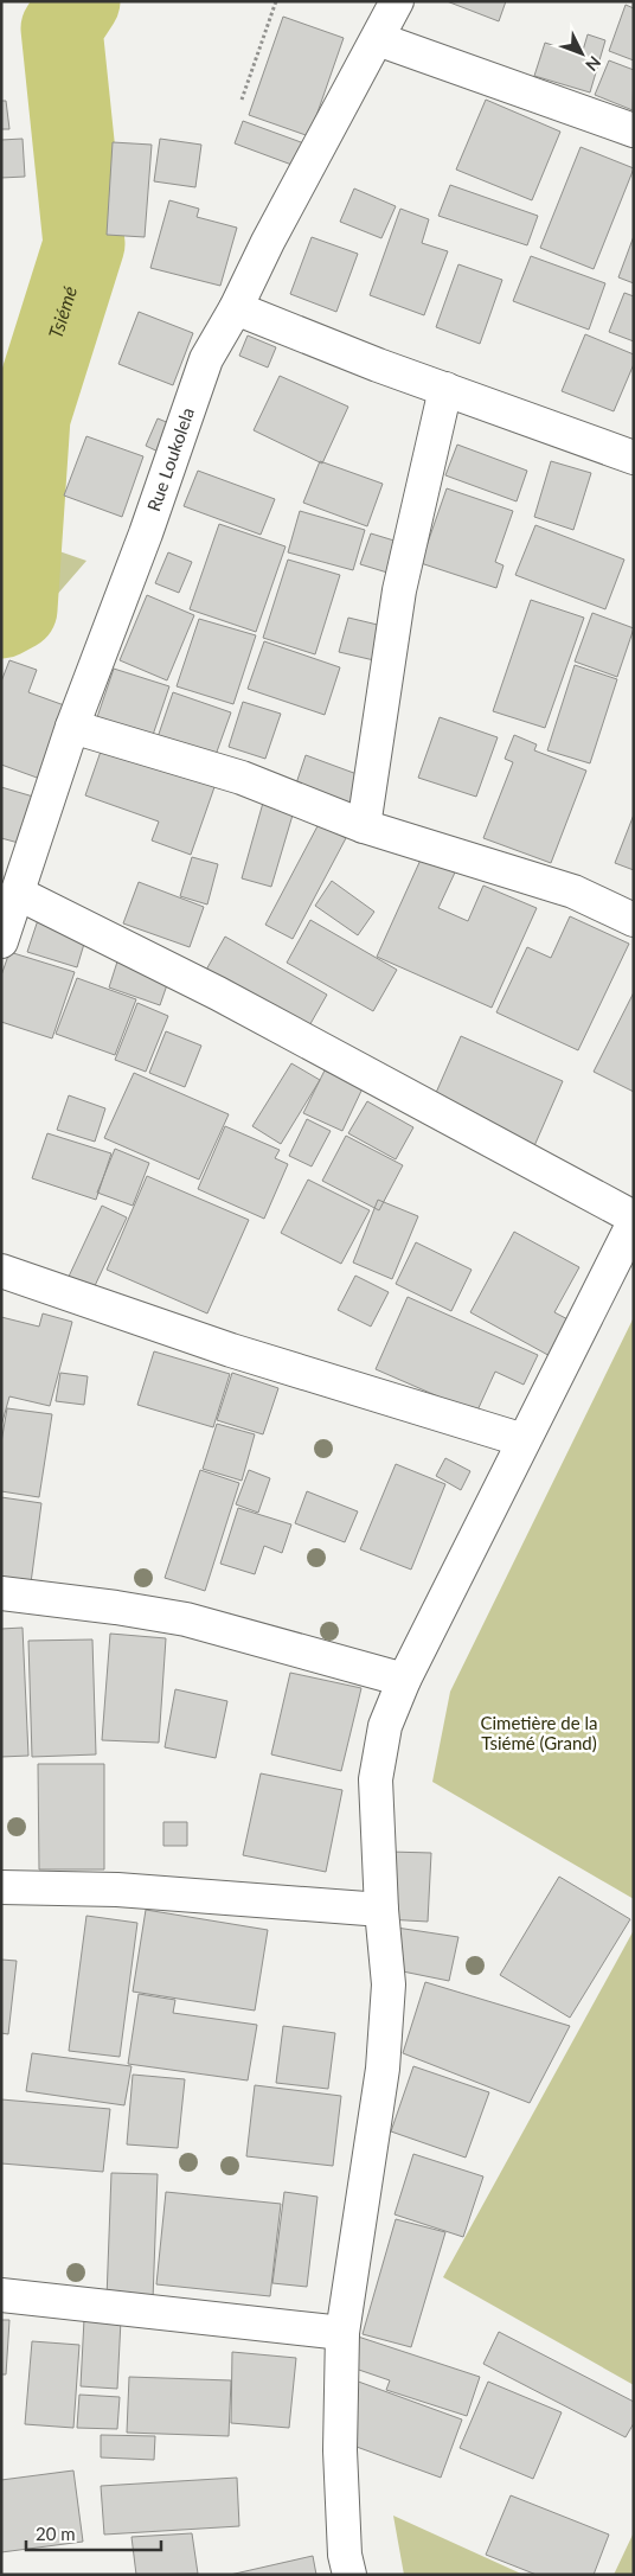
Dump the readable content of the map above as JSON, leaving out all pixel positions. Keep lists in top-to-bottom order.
{
  "streets": {
    "street": ["Rue Loukolela"]
  },
  "water": ["Tsiémé"],
  "parks": ["Cimetière de la Tsiémé (Grand)"],
  "scale_bar": "20 m",
  "north": "bottom right"
}
